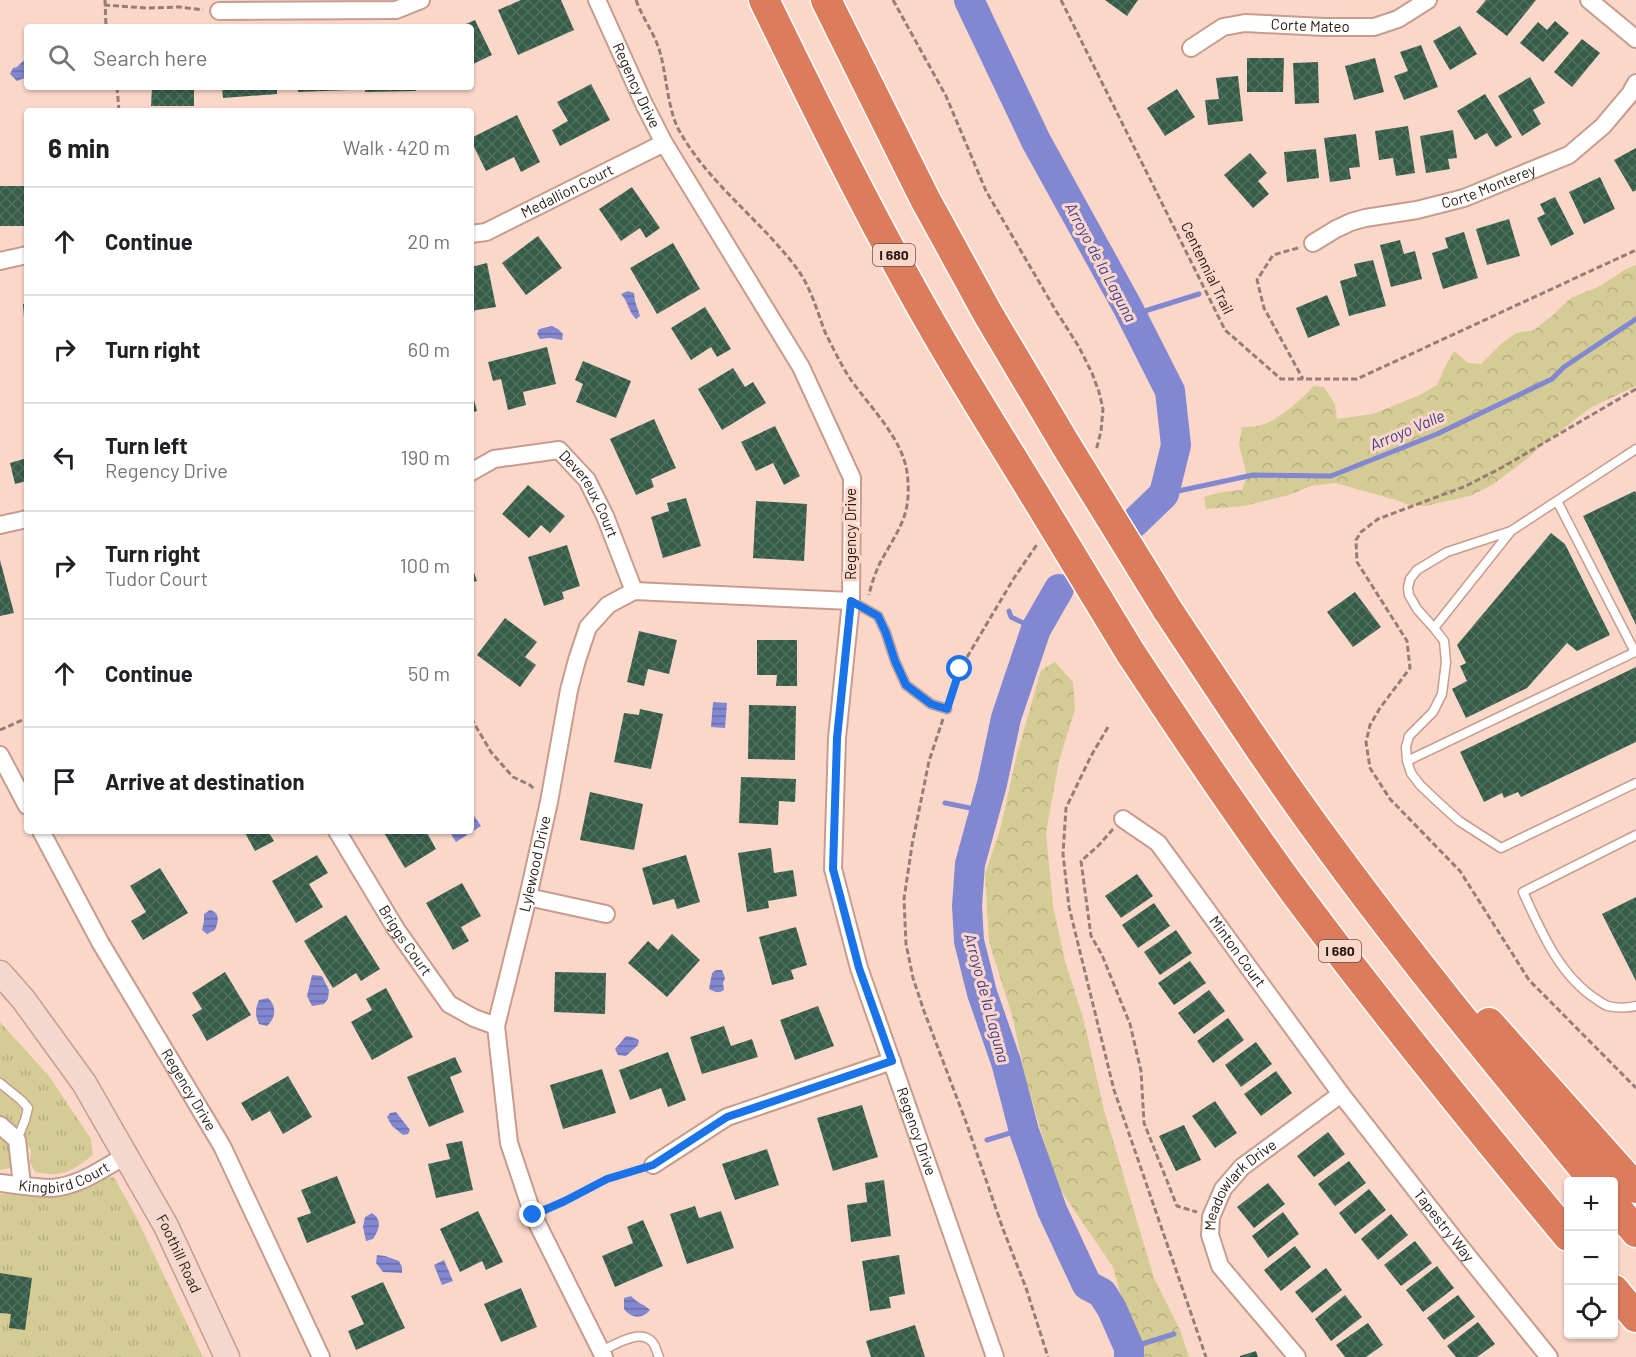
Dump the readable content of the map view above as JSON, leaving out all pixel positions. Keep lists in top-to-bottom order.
{
  "streets": {
    "highway": ["I 680"],
    "main road": ["Foothill Road"],
    "street": [
      "Corte Mateo",
      "Regency Drive",
      "Corte Monterey",
      "Medallion Court",
      "Devereux Court",
      "Lylewood Drive",
      "Briggs Court",
      "Minton Court",
      "Kingbird Court",
      "Meadowlark Drive",
      "Tapestry Way"
    ],
    "path": ["Centennial Trail"]
  },
  "crossings": [
    ["Regency Drive", "Medallion Court"],
    ["Devereux Court", "Lylewood Drive"],
    ["Lylewood Drive", "Briggs Court"],
    ["Minton Court", "Meadowlark Drive"],
    ["Minton Court", "Tapestry Way"],
    ["Kingbird Court", "Foothill Road"],
    ["Meadowlark Drive", "Tapestry Way"]
  ],
  "water": ["Arroyo de la Laguna", "Arroyo Valle"],
  "page": {
    "search": "Search here",
    "heading": ["6 min", "Walk · 420 m"],
    "list": [
      ["Continue", "20 m"],
      ["Turn right", "60 m"],
      ["Turn left", "Regency Drive", "190 m"],
      ["Turn right", "Tudor Court", "100 m"],
      ["Continue", "50 m"],
      "Arrive at destination"
    ],
    "map_buttons": ["+", "−"]
  }
}
